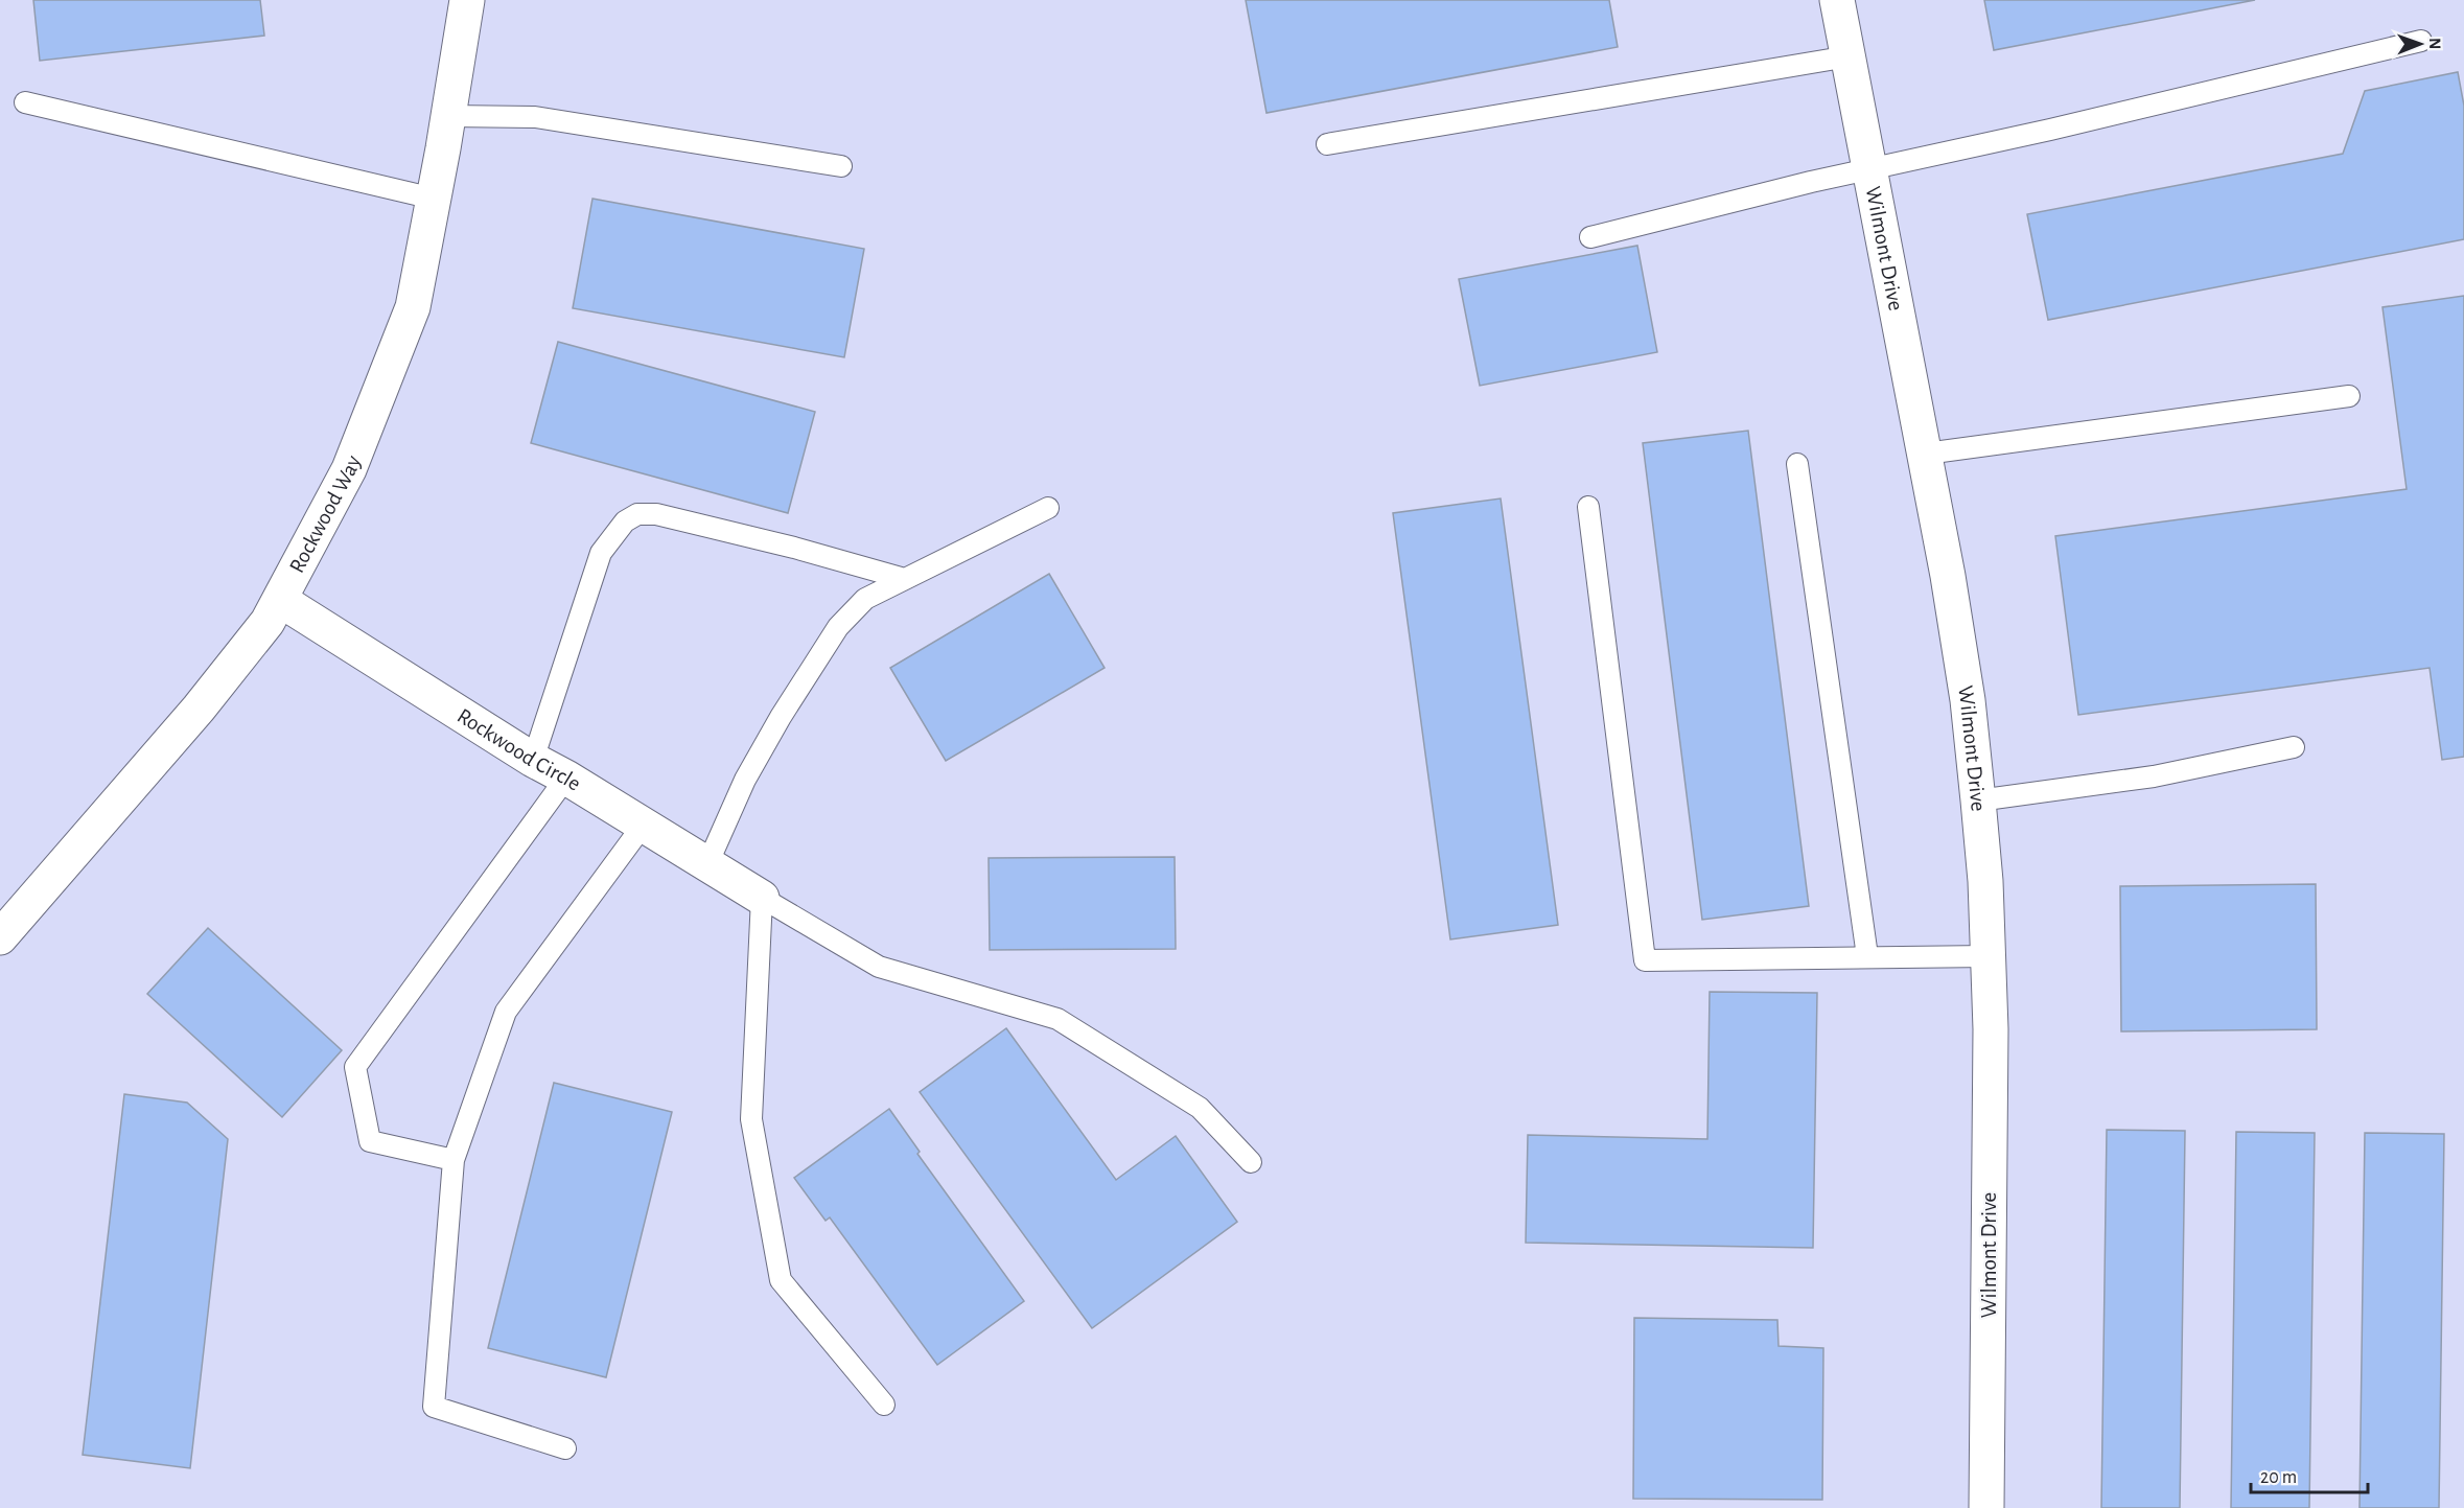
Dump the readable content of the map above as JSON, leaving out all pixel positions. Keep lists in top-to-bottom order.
{
  "streets": {
    "street": ["Wilmont Drive", "Rockwood Way", "Rockwood Circle"]
  },
  "crossings": [
    ["Rockwood Way", "Rockwood Circle"]
  ],
  "scale_bar": "20 m",
  "north": "right"
}
